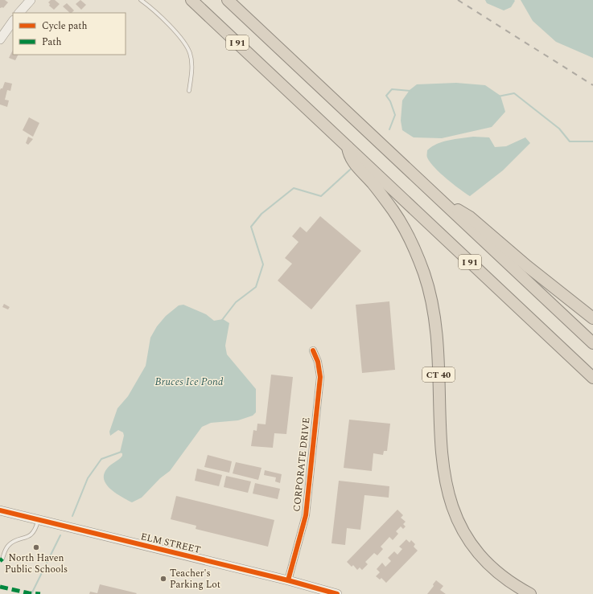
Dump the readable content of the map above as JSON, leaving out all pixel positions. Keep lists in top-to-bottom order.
{
  "streets": {
    "highway": ["I 91", "CT 40"],
    "street": ["CORPORATE DRIVE", "ELM STREET"]
  },
  "crossings": [
    ["I 91", "CT 40"],
    ["CORPORATE DRIVE", "ELM STREET"]
  ],
  "water": ["Bruces Ice Pond"],
  "places": ["North Haven Public Schools", "Teacher's Parking Lot"],
  "legend": ["Cycle path", "Path"]
}
